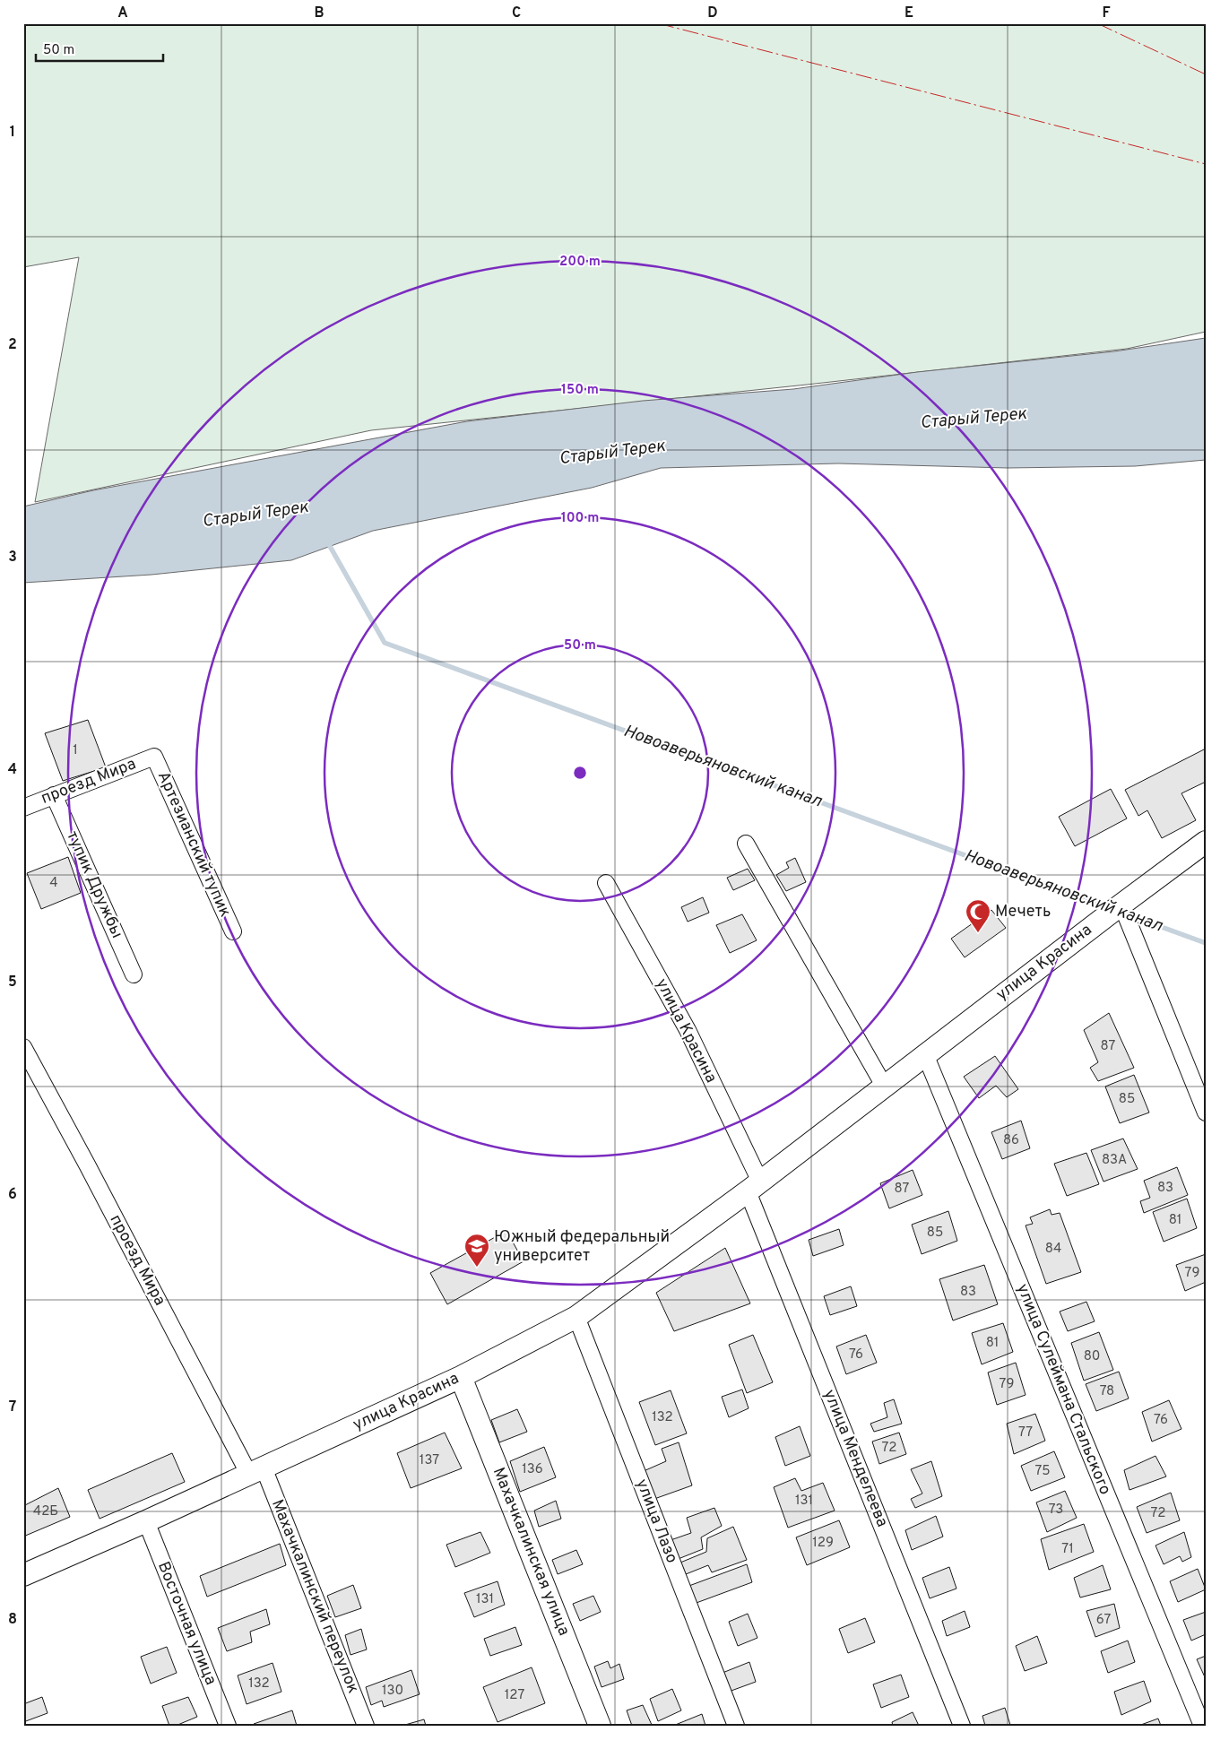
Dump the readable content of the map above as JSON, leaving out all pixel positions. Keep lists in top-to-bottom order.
{
  "streets": {
    "street": [
      "проезд Мира",
      "Артезианский тупик",
      "тупик Дружбы",
      "улица Красина",
      "улица Сулеймана Стальского",
      "улица Менделеева",
      "улица Лазо",
      "Махачкалинская улица",
      "Махачкалинский переулок",
      "Восточная улица"
    ]
  },
  "crossings": [
    ["проезд Мира", "Артезианский тупик"],
    ["проезд Мира", "тупик Дружбы"],
    ["проезд Мира", "улица Красина"],
    ["проезд Мира", "Махачкалинский переулок"],
    ["улица Красина", "улица Сулеймана Стальского"],
    ["улица Красина", "улица Менделеева"],
    ["улица Красина", "улица Лазо"],
    ["улица Красина", "Махачкалинская улица"],
    ["улица Красина", "Махачкалинский переулок"],
    ["улица Красина", "Восточная улица"]
  ],
  "water": ["Старый Терек", "Новоаверьяновский канал"],
  "places": {
    "mosque": ["Мечеть"],
    "school or university": ["Южный федеральный университет"]
  },
  "house_numbers": [
    "1",
    "4",
    "87",
    "85",
    "86",
    "83А",
    "83",
    "87",
    "81",
    "85",
    "84",
    "79",
    "83",
    "81",
    "76",
    "80",
    "79",
    "78",
    "132",
    "76",
    "77",
    "72",
    "137",
    "136",
    "75",
    "131",
    "73",
    "42Б",
    "72",
    "129",
    "71",
    "131",
    "67",
    "132",
    "130",
    "127"
  ],
  "scale_bar": "50 m",
  "grid": {
    "columns": [
      "A",
      "B",
      "C",
      "D",
      "E",
      "F"
    ],
    "rows": [
      "1",
      "2",
      "3",
      "4",
      "5",
      "6",
      "7",
      "8"
    ]
  },
  "rings": [
    "200 m",
    "150 m",
    "100 m",
    "50 m"
  ]
}
